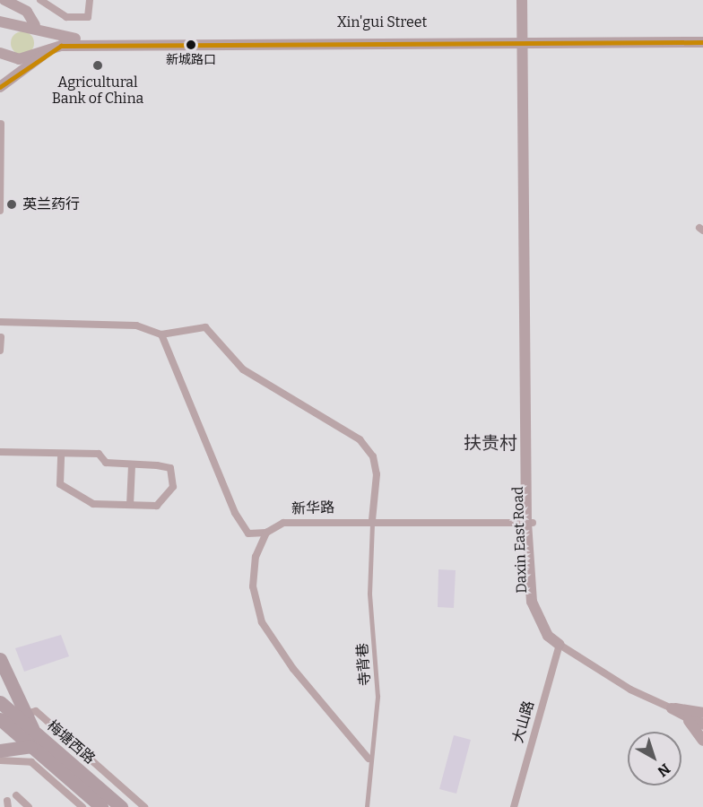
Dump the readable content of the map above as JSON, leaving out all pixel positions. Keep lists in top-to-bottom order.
{
  "streets": {
    "highway": ["梅塘西路"],
    "street": [
      "Xin'gui Street",
      "新华路",
      "Daxin East Road",
      "大山路"
    ],
    "lane": ["寺背巷"]
  },
  "crossings": [
    ["Xin'gui Street", "Daxin East Road"],
    ["新华路", "Daxin East Road"],
    ["新华路", "寺背巷"],
    ["Daxin East Road", "大山路"]
  ],
  "districts": ["扶贵村"],
  "places": ["新城路口", "Agricultural Bank of China", "英兰药行"],
  "north": "bottom right"
}
